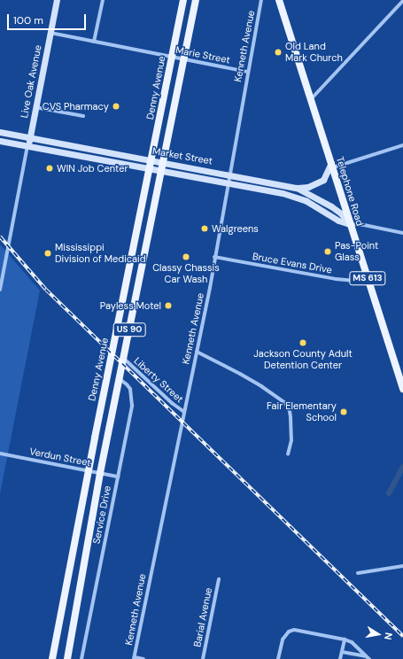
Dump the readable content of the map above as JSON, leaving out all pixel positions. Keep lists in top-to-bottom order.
{
  "streets": {
    "main road": [
      "Live Oak Avenue",
      "Denny Avenue",
      "Market Street",
      "Telephone Road",
      "MS 613",
      "US 90"
    ],
    "street": [
      "Kenneth Avenue",
      "Marie Street",
      "Bruce Evans Drive",
      "Liberty Street",
      "Verdun Street",
      "Service Drive",
      "Barial Avenue"
    ]
  },
  "crossings": [
    ["Kenneth Avenue", "Marie Street"],
    ["Kenneth Avenue", "Market Street"],
    ["Kenneth Avenue", "Bruce Evans Drive"],
    ["Kenneth Avenue", "Liberty Street"],
    ["Marie Street", "Live Oak Avenue"],
    ["Marie Street", "Denny Avenue"],
    ["Marie Street", "US 90"],
    ["Live Oak Avenue", "Market Street"],
    ["Denny Avenue", "Market Street"],
    ["Denny Avenue", "Verdun Street"],
    ["Market Street", "Telephone Road"],
    ["Market Street", "US 90"],
    ["Telephone Road", "Bruce Evans Drive"],
    ["US 90", "Liberty Street"],
    ["US 90", "Verdun Street"],
    ["US 90", "Service Drive"],
    ["Verdun Street", "Service Drive"]
  ],
  "places": [
    "Old Land Mark Church",
    "CVS Pharmacy",
    "WIN Job Center",
    "Walgreens",
    "Pas-Point Glass",
    "Mississippi Division of Medicaid",
    "Classy Chassis Car Wash",
    "Payless Motel",
    "Jackson County Adult Detention Center",
    "Fair Elementary School"
  ],
  "scale_bar": "100 m",
  "north": "right"
}
